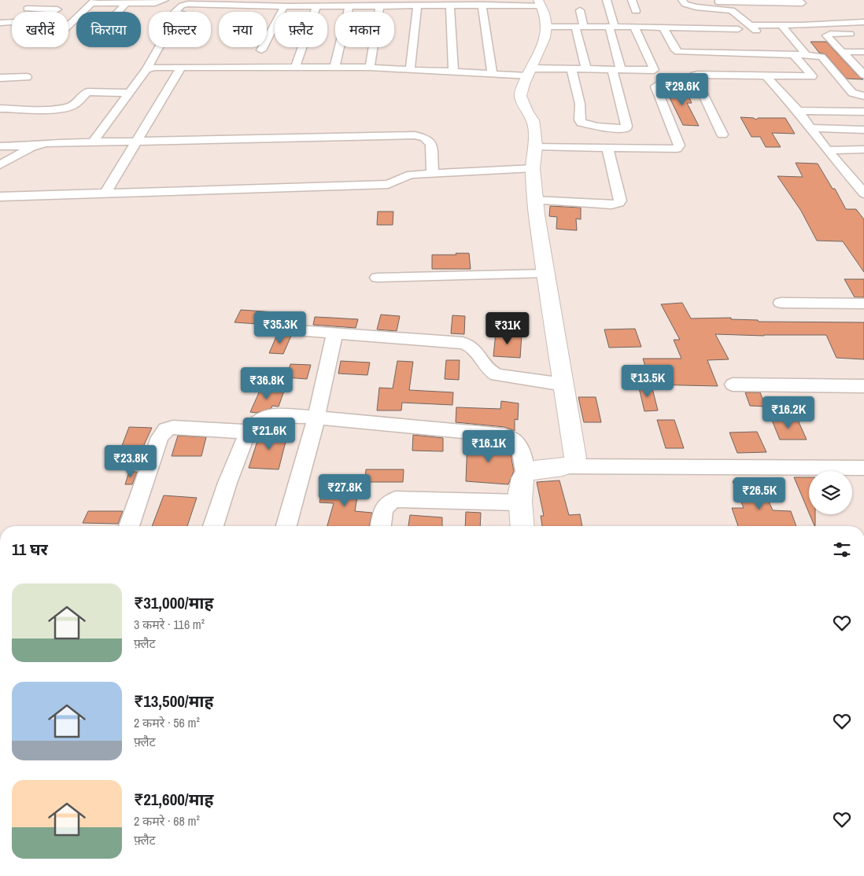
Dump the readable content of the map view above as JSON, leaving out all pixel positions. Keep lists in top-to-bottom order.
{
  "page": {
    "chip": [
      "खरीदें",
      "किराया",
      "फ़िल्टर",
      "नया",
      "फ़्लैट",
      "मकान"
    ],
    "price": [
      "₹29.6K",
      "₹35.3K",
      "₹31K",
      "₹13.5K",
      "₹36.8K",
      "₹16.2K",
      "₹21.6K",
      "₹16.1K",
      "₹23.8K",
      "₹27.8K",
      "₹26.5K"
    ],
    "heading": "11 घर",
    "list": [
      {
        "name": "₹31,000/माह",
        "note": "3 कमरे · 116 m² · फ़्लैट"
      },
      {
        "name": "₹13,500/माह",
        "note": "2 कमरे · 56 m² · फ़्लैट"
      },
      {
        "name": "₹21,600/माह",
        "note": "2 कमरे · 68 m² · फ़्लैट"
      }
    ]
  }
}
